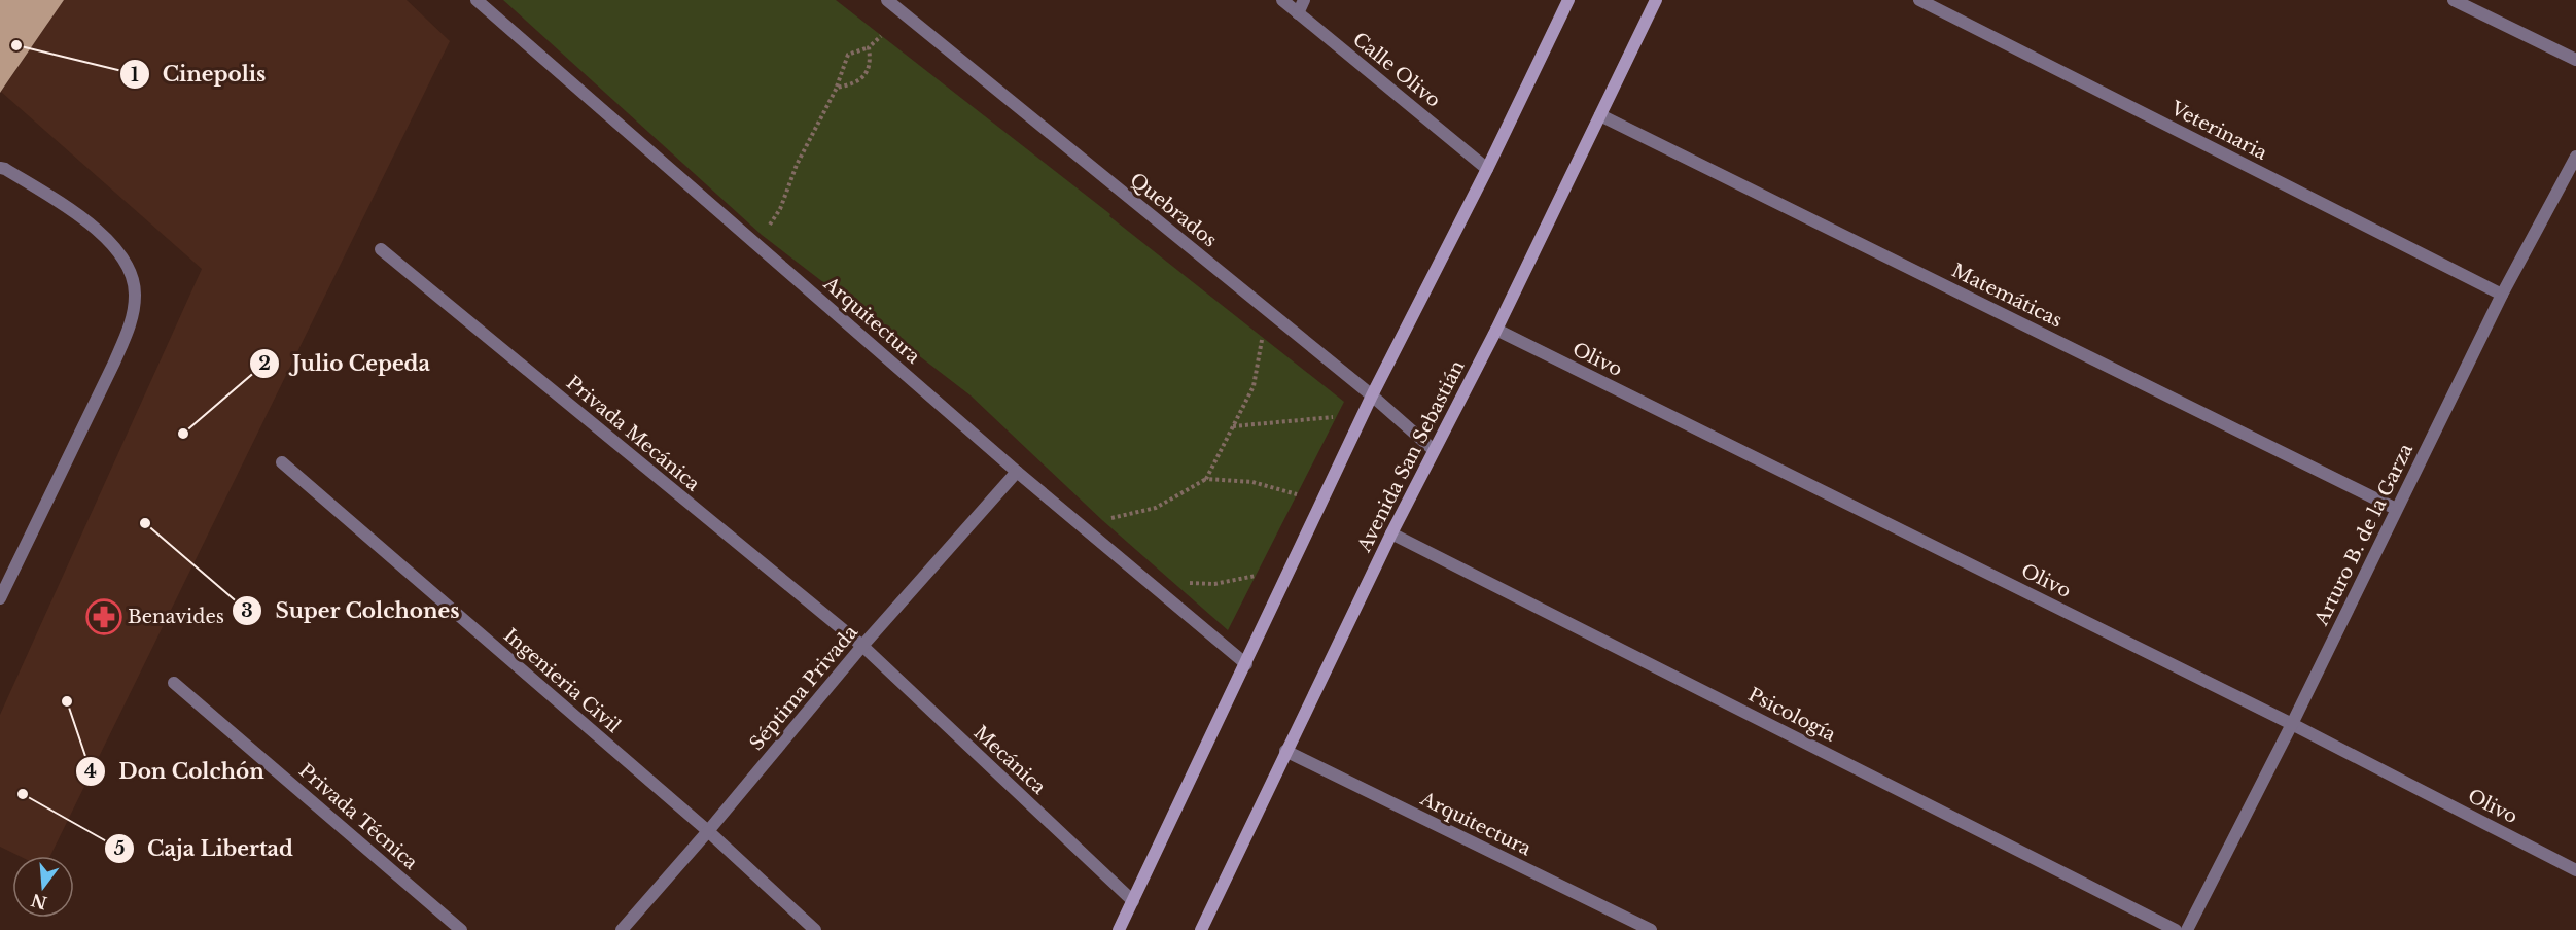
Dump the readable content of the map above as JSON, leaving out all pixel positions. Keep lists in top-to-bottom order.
{
  "streets": {
    "main road": ["Avenida San Sebastián"],
    "street": [
      "Calle Olivo",
      "Veterinaria",
      "Quebrados",
      "Matemáticas",
      "Arquitectura",
      "Olivo",
      "Privada Mecánica",
      "Arturo B. de la Garza",
      "Ingenieria Civil",
      "Séptima Privada",
      "Psicología",
      "Mecánica",
      "Privada Técnica"
    ]
  },
  "crossings": [
    ["Veterinaria", "Arturo B. de la Garza"],
    ["Quebrados", "Avenida San Sebastián"],
    ["Matemáticas", "Avenida San Sebastián"],
    ["Matemáticas", "Arturo B. de la Garza"],
    ["Arquitectura", "Avenida San Sebastián"],
    ["Arquitectura", "Séptima Privada"],
    ["Olivo", "Avenida San Sebastián"],
    ["Olivo", "Arturo B. de la Garza"],
    ["Privada Mecánica", "Séptima Privada"],
    ["Privada Mecánica", "Mecánica"],
    ["Avenida San Sebastián", "Psicología"],
    ["Ingenieria Civil", "Séptima Privada"],
    ["Séptima Privada", "Mecánica"]
  ],
  "places": {
    "other": [
      "Cinepolis",
      "Julio Cepeda",
      "Super Colchones",
      "Don Colchón",
      "Caja Libertad"
    ],
    "pharmacy": ["Benavides"]
  },
  "north": "bottom"
}
